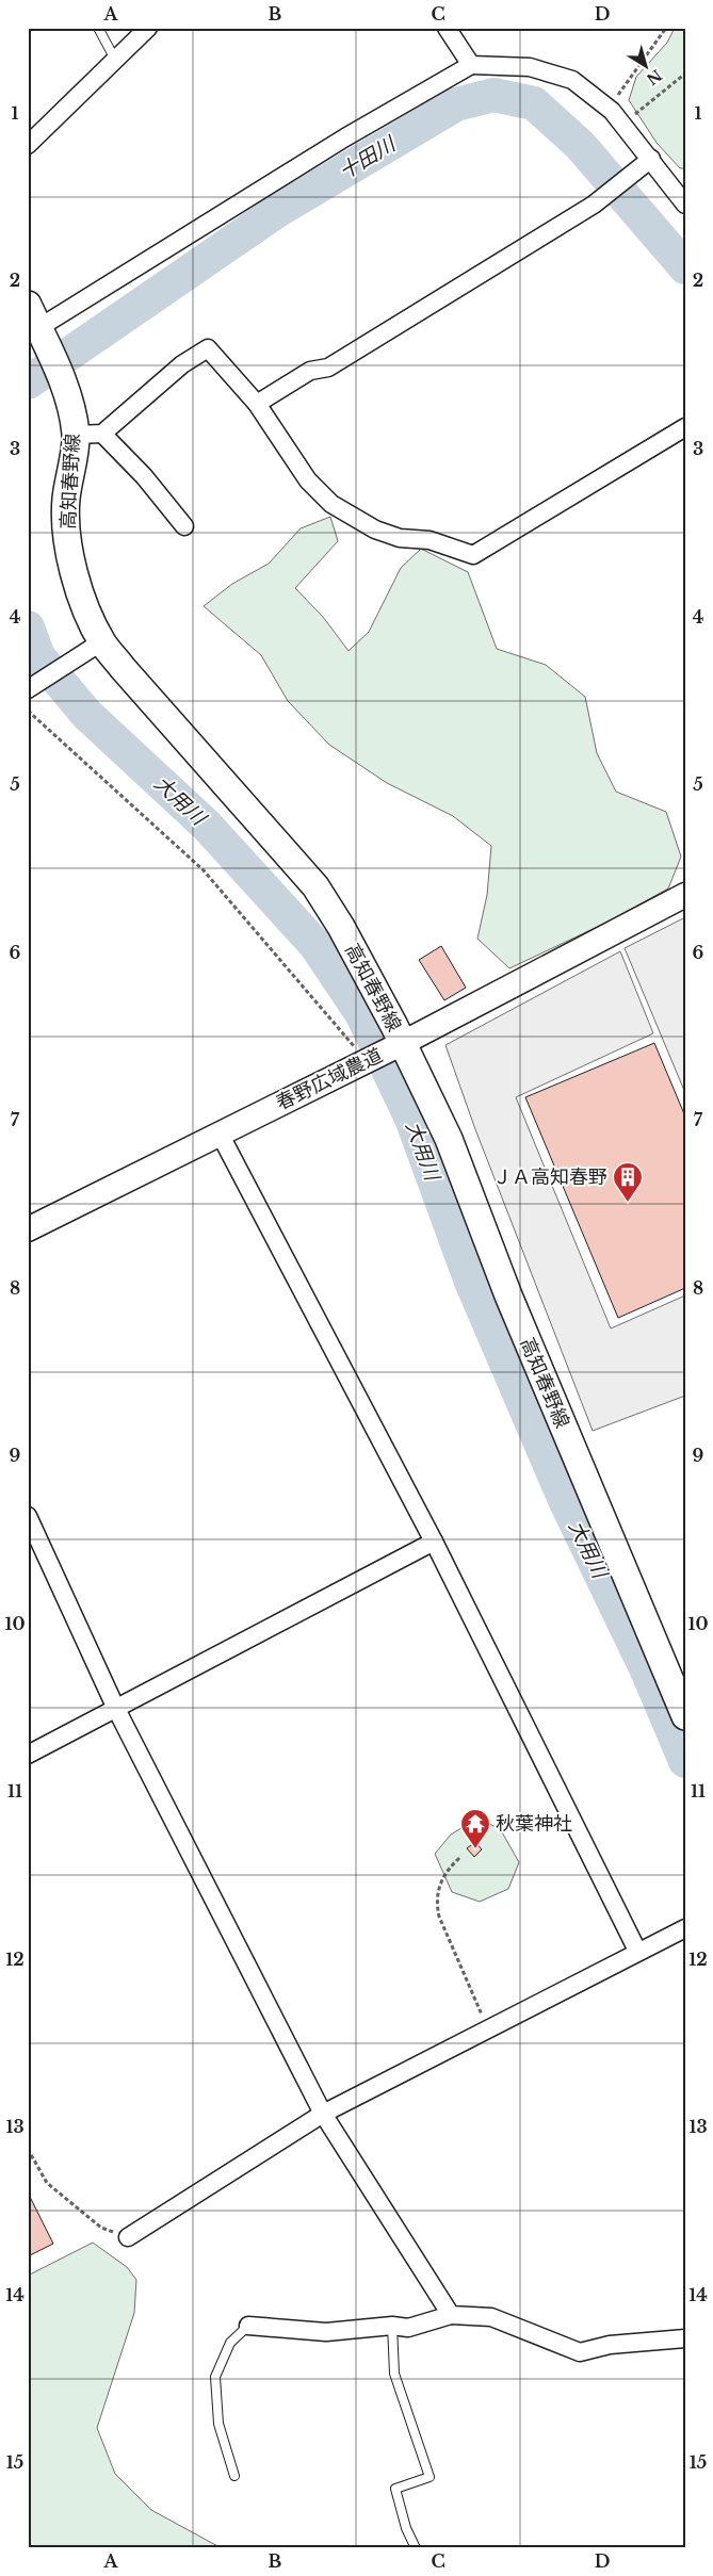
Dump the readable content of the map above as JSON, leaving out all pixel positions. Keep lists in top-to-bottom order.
{
  "streets": {
    "main road": ["高知春野線"],
    "street": ["春野広域農道"]
  },
  "crossings": [
    ["高知春野線", "春野広域農道"]
  ],
  "water": ["十田川", "大用川"],
  "places": {
    "building": ["ＪＡ高知春野"],
    "temple": ["秋葉神社"]
  },
  "north": "bottom right",
  "grid": {
    "columns": [
      "A",
      "B",
      "C",
      "D"
    ],
    "rows": [
      "1",
      "2",
      "3",
      "4",
      "5",
      "6",
      "7",
      "8",
      "9",
      "10",
      "11",
      "12",
      "13",
      "14",
      "15"
    ]
  }
}
